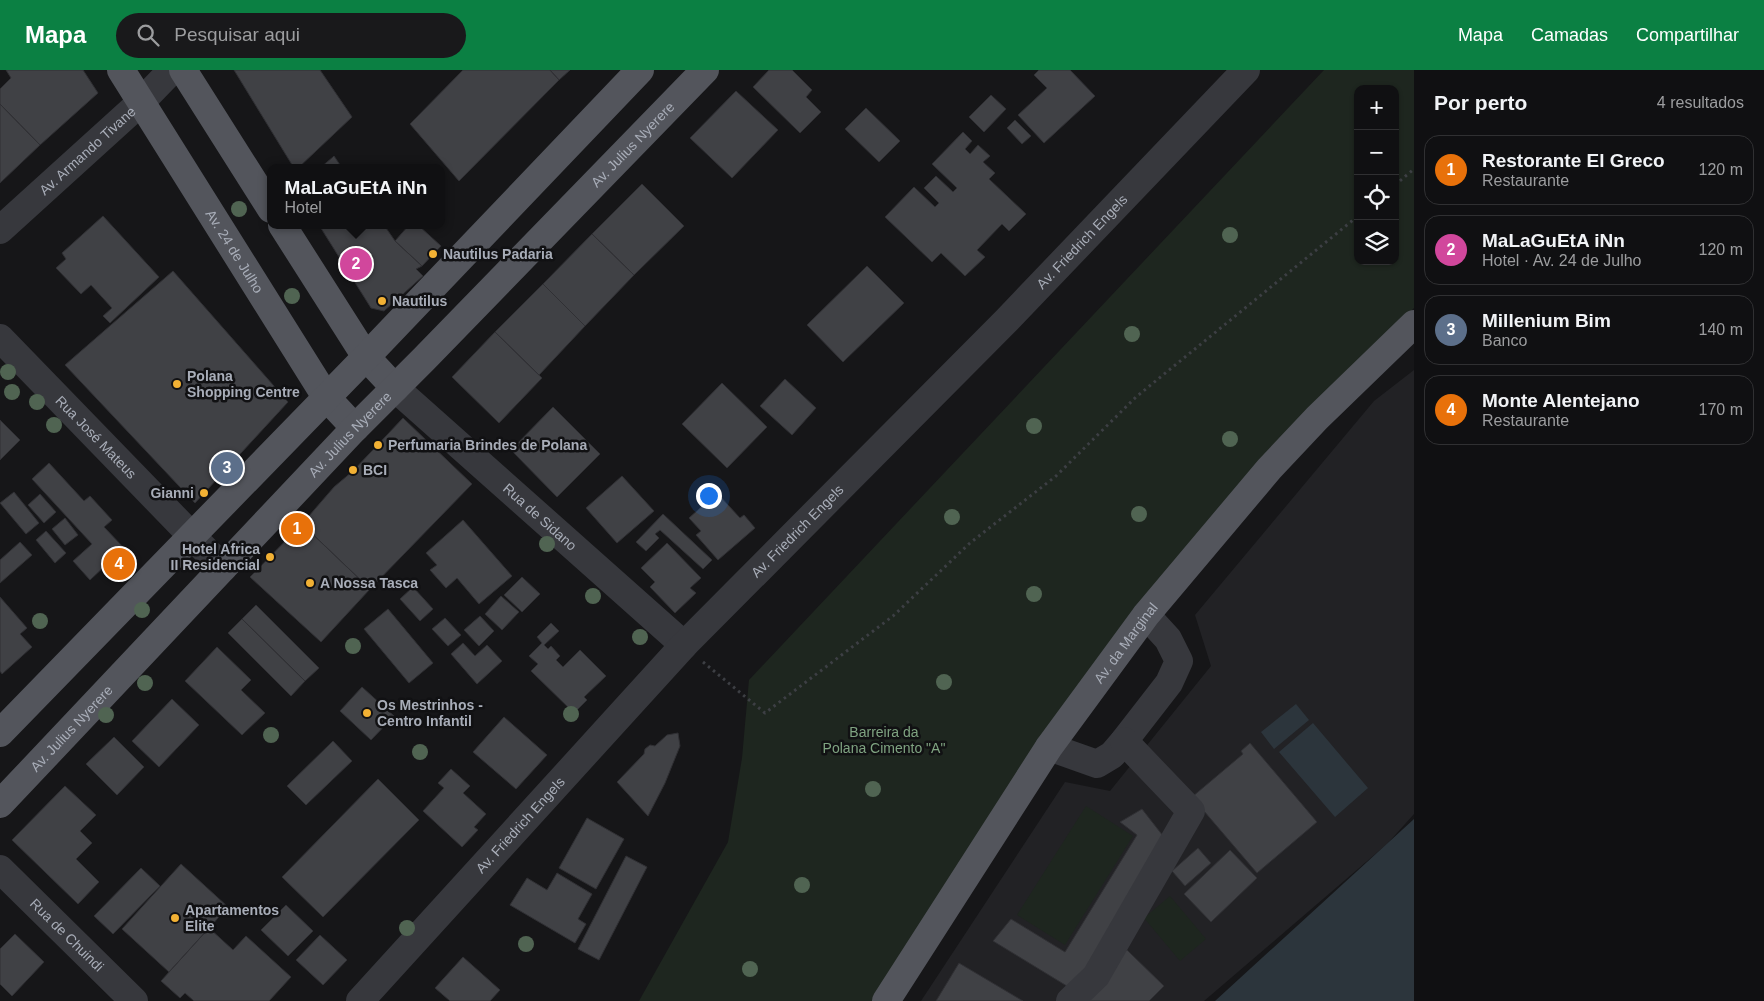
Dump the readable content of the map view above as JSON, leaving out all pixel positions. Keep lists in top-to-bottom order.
{
  "streets": {
    "main road": ["Av. Julius Nyerere", "Av. 24 de Julho", "Av. da Marginal"],
    "street": [
      "Av. Armando Tivane",
      "Av. Friedrich Engels",
      "Rua José Mateus",
      "Rua de Sidano",
      "Rua de Chuindi"
    ]
  },
  "crossings": [
    ["Av. Julius Nyerere", "Av. 24 de Julho"],
    ["Av. Julius Nyerere", "Rua José Mateus"],
    ["Av. Julius Nyerere", "Rua de Sidano"],
    ["Av. Armando Tivane", "Av. 24 de Julho"],
    ["Av. Friedrich Engels", "Rua de Sidano"]
  ],
  "parks": ["Barreira da Polana Cimento \"A\""],
  "places": [
    "Nautilus Padaria",
    "Nautilus",
    "Polana Shopping Centre",
    "Perfumaria Brindes de Polana",
    "BCI",
    "Gianni",
    "Hotel Africa II Residencial",
    "A Nossa Tasca",
    "Os Mestrinhos - Centro Infantil",
    "Apartamentos Elite"
  ],
  "page": {
    "header": "Mapa",
    "search": "Pesquisar aqui",
    "nav": ["Mapa", "Camadas", "Compartilhar"],
    "heading": ["Por perto", "4 resultados"],
    "map_buttons": ["+", "−"],
    "list": [
      {
        "mark": "1",
        "name": "Restorante El Greco",
        "note": "Restaurante",
        "value": "120 m"
      },
      {
        "mark": "2",
        "name": "MaLaGuEtA iNn",
        "note": "Hotel · Av. 24 de Julho",
        "value": "120 m"
      },
      {
        "mark": "3",
        "name": "Millenium Bim",
        "note": "Banco",
        "value": "140 m"
      },
      {
        "mark": "4",
        "name": "Monte Alentejano",
        "note": "Restaurante",
        "value": "170 m"
      }
    ],
    "popup": ["MaLaGuEtA iNn", "Hotel"],
    "pins": [
      "2",
      "3",
      "1",
      "4"
    ]
  }
}
